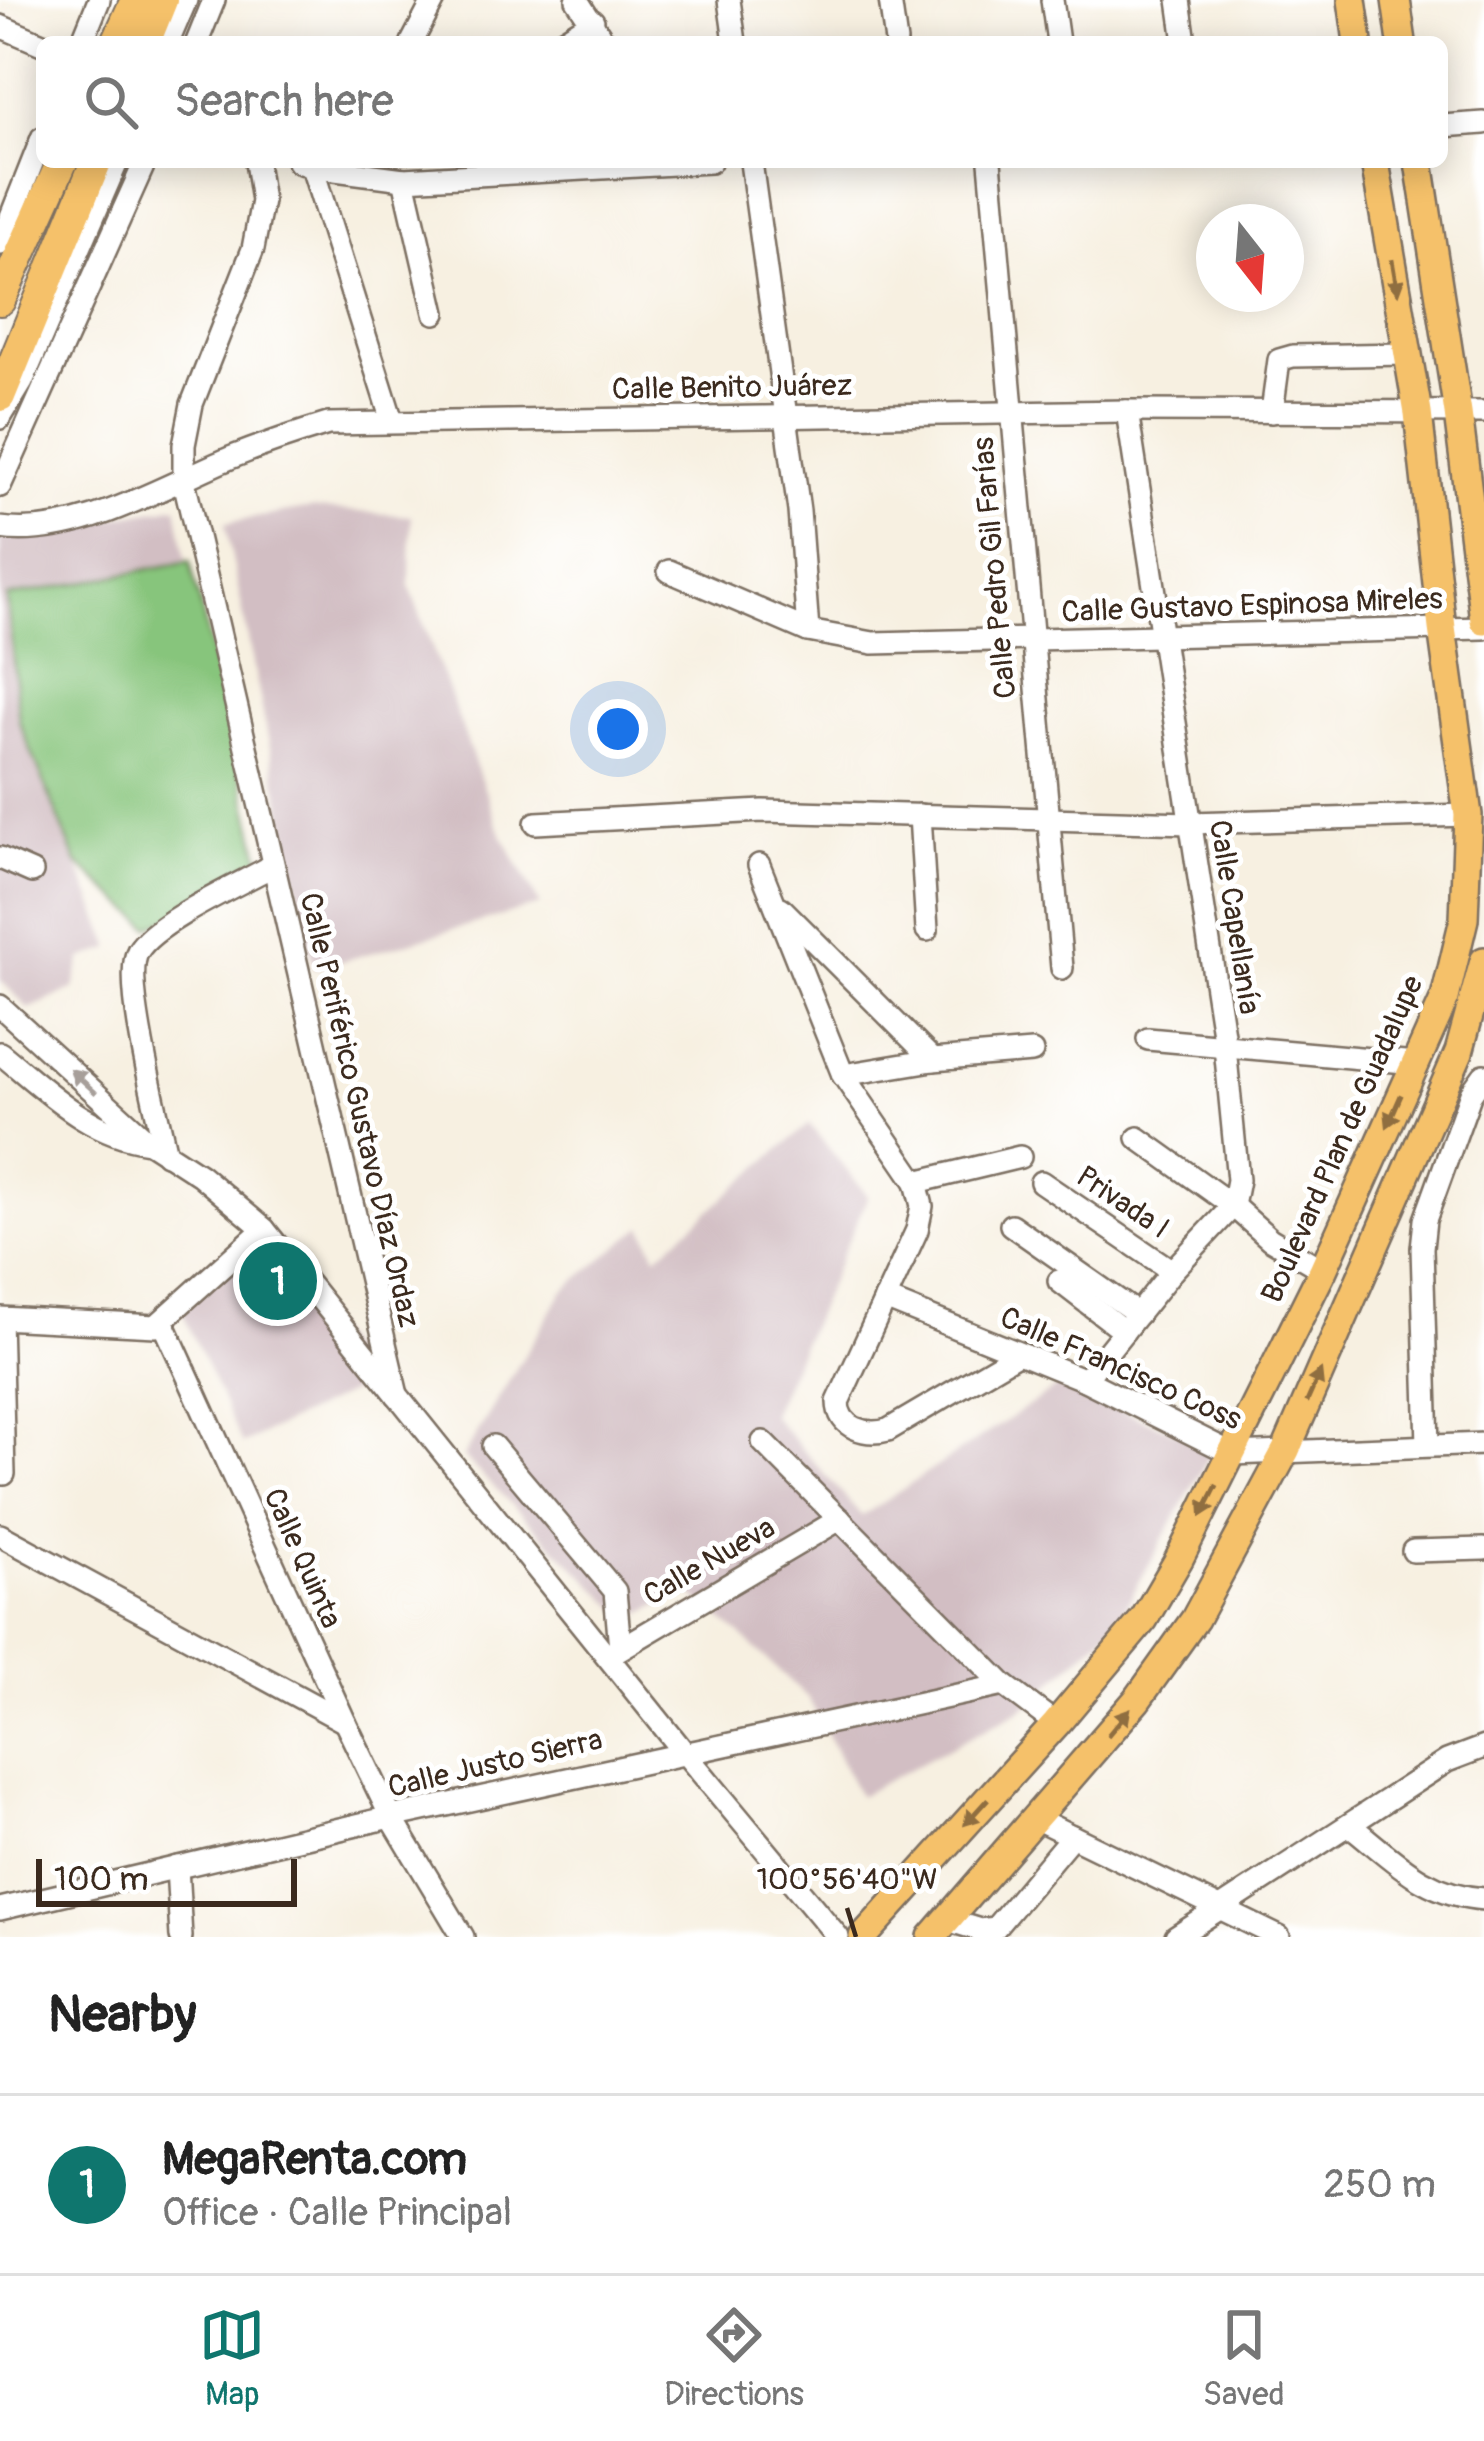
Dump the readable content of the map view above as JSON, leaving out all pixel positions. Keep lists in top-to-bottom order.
{
  "streets": {
    "main road": ["Boulevard Plan de Guadalupe"],
    "street": [
      "Calle Benito Juárez",
      "Calle Pedro Gil Farías",
      "Calle Gustavo Espinosa Mireles",
      "Calle Capellanía",
      "Calle Periférico Gustavo Díaz Ordaz",
      "Privada I",
      "Calle Francisco Coss",
      "Calle Quinta",
      "Calle Nueva",
      "Calle Justo Sierra"
    ]
  },
  "crossings": [
    ["Calle Benito Juárez", "Calle Pedro Gil Farías"],
    ["Calle Benito Juárez", "Calle Capellanía"],
    ["Calle Benito Juárez", "Calle Periférico Gustavo Díaz Ordaz"],
    ["Calle Benito Juárez", "Boulevard Plan de Guadalupe"],
    ["Calle Pedro Gil Farías", "Calle Gustavo Espinosa Mireles"],
    ["Calle Gustavo Espinosa Mireles", "Calle Capellanía"],
    ["Calle Gustavo Espinosa Mireles", "Boulevard Plan de Guadalupe"],
    ["Calle Periférico Gustavo Díaz Ordaz", "Calle Nueva"],
    ["Calle Periférico Gustavo Díaz Ordaz", "Calle Justo Sierra"],
    ["Boulevard Plan de Guadalupe", "Calle Francisco Coss"],
    ["Calle Quinta", "Calle Justo Sierra"]
  ],
  "scale_bar": "100 m",
  "north": "bottom",
  "page": {
    "search": "Search here",
    "pins": "1",
    "scale": "100 m",
    "heading": "Nearby",
    "list": [
      {
        "mark": "1",
        "name": "MegaRenta.com",
        "note": "Office · Calle Principal",
        "value": "250 m"
      }
    ],
    "nav": ["Map", "Directions", "Saved"]
  },
  "coordinates": ["100°56'40\"W"]
}
